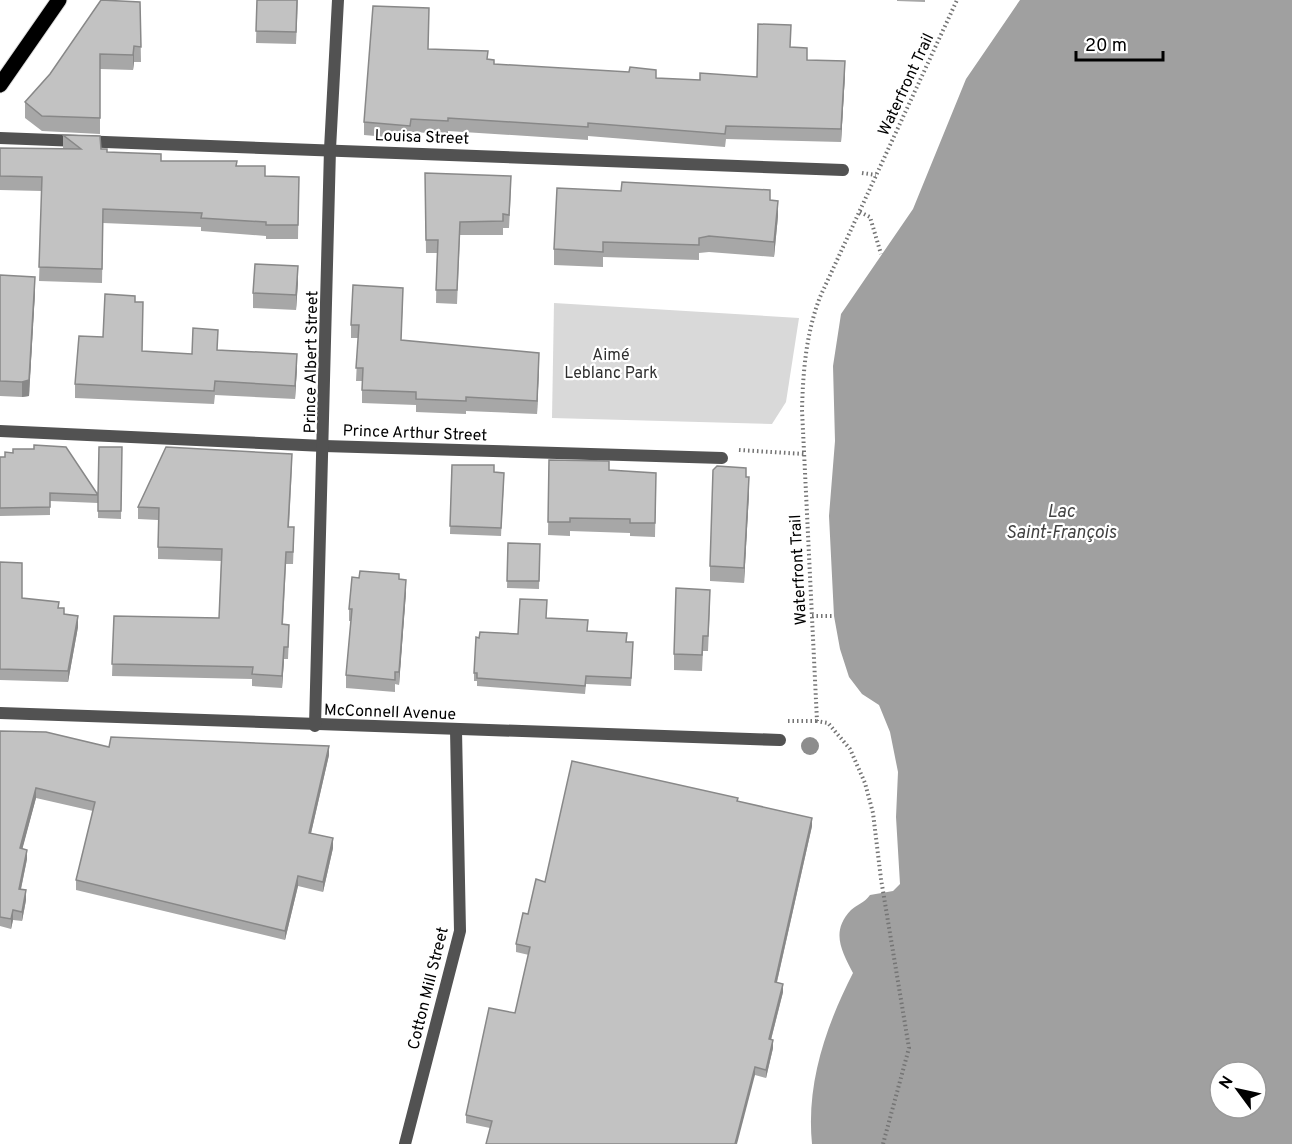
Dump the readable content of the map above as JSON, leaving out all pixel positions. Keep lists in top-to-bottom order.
{
  "streets": {
    "street": [
      "Louisa Street",
      "Prince Albert Street",
      "Prince Arthur Street",
      "McConnell Avenue",
      "Cotton Mill Street"
    ],
    "path": ["Waterfront Trail"]
  },
  "crossings": [
    ["Louisa Street", "Prince Albert Street"],
    ["Prince Albert Street", "Prince Arthur Street"],
    ["Prince Albert Street", "McConnell Avenue"],
    ["McConnell Avenue", "Cotton Mill Street"]
  ],
  "water": ["Lac Saint-François"],
  "parks": ["Aimé Leblanc Park"],
  "scale_bar": "20 m",
  "north": "top left"
}
